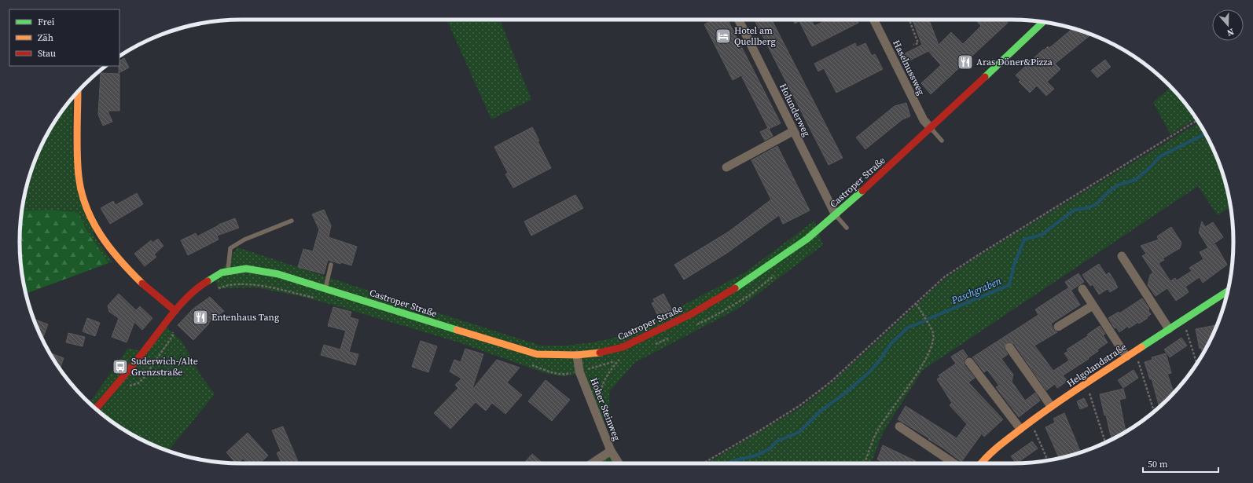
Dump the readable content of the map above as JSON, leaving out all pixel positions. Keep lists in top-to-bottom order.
{
  "streets": {
    "main road": ["Castroper Straße", "Helgolandstraße"],
    "street": ["Haselnussweg", "Holunderweg", "Hoher Steinweg"]
  },
  "crossings": [
    ["Haselnussweg", "Castroper Straße"],
    ["Holunderweg", "Castroper Straße"],
    ["Castroper Straße", "Hoher Steinweg"]
  ],
  "water": ["Paschgraben"],
  "places": {
    "hotel": ["Hotel am Quellberg"],
    "restaurant": ["Aras Döner&Pizza", "Entenhaus Tang"],
    "bus stop": ["Suderwich-/Alte Grenzstraße"]
  },
  "legend": ["Frei", "Zäh", "Stau"],
  "scale_bar": "50 m",
  "north": "bottom"
}
